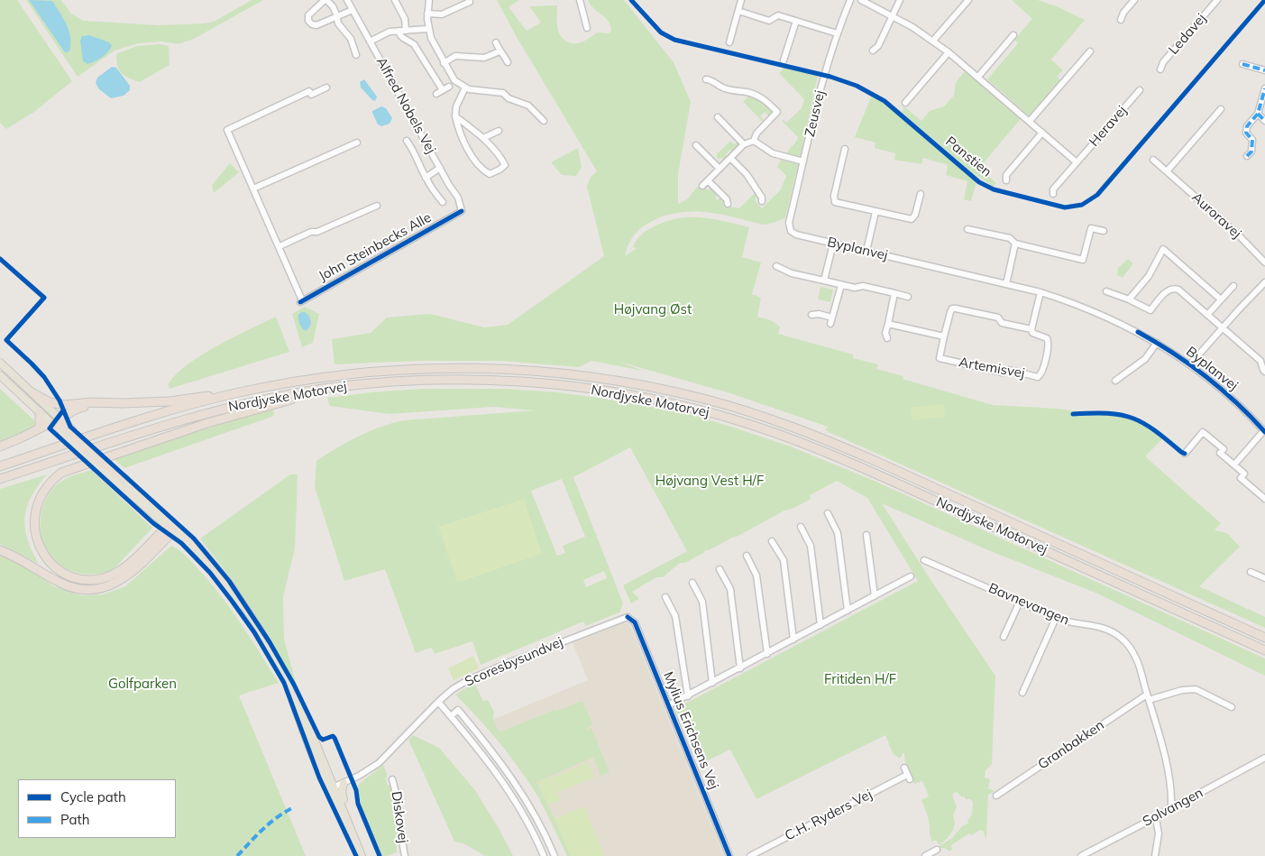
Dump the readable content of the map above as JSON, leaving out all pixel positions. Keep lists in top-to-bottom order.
{
  "streets": {
    "highway": ["Nordjyske Motorvej"],
    "street": [
      "Ledavej",
      "Alfred Nobels Vej",
      "Zeusvej",
      "Heravej",
      "Auroravej",
      "John Steinbecks Alle",
      "Byplanvej",
      "Artemisvej",
      "Bavnevangen",
      "Scoresbysundvej",
      "Mylius Erichsens Vej",
      "Granbakken",
      "Solvangen",
      "C.H. Ryders Vej",
      "Diskovej"
    ],
    "cycle path": ["Panstien"]
  },
  "crossings": [
    ["Alfred Nobels Vej", "John Steinbecks Alle"],
    ["Zeusvej", "Byplanvej"],
    ["Bavnevangen", "Granbakken"],
    ["Bavnevangen", "Solvangen"],
    ["Scoresbysundvej", "Mylius Erichsens Vej"]
  ],
  "parks": [
    "Højvang Øst",
    "Højvang Vest H/F",
    "Fritiden H/F",
    "Golfparken"
  ],
  "legend": ["Cycle path", "Path"]
}
